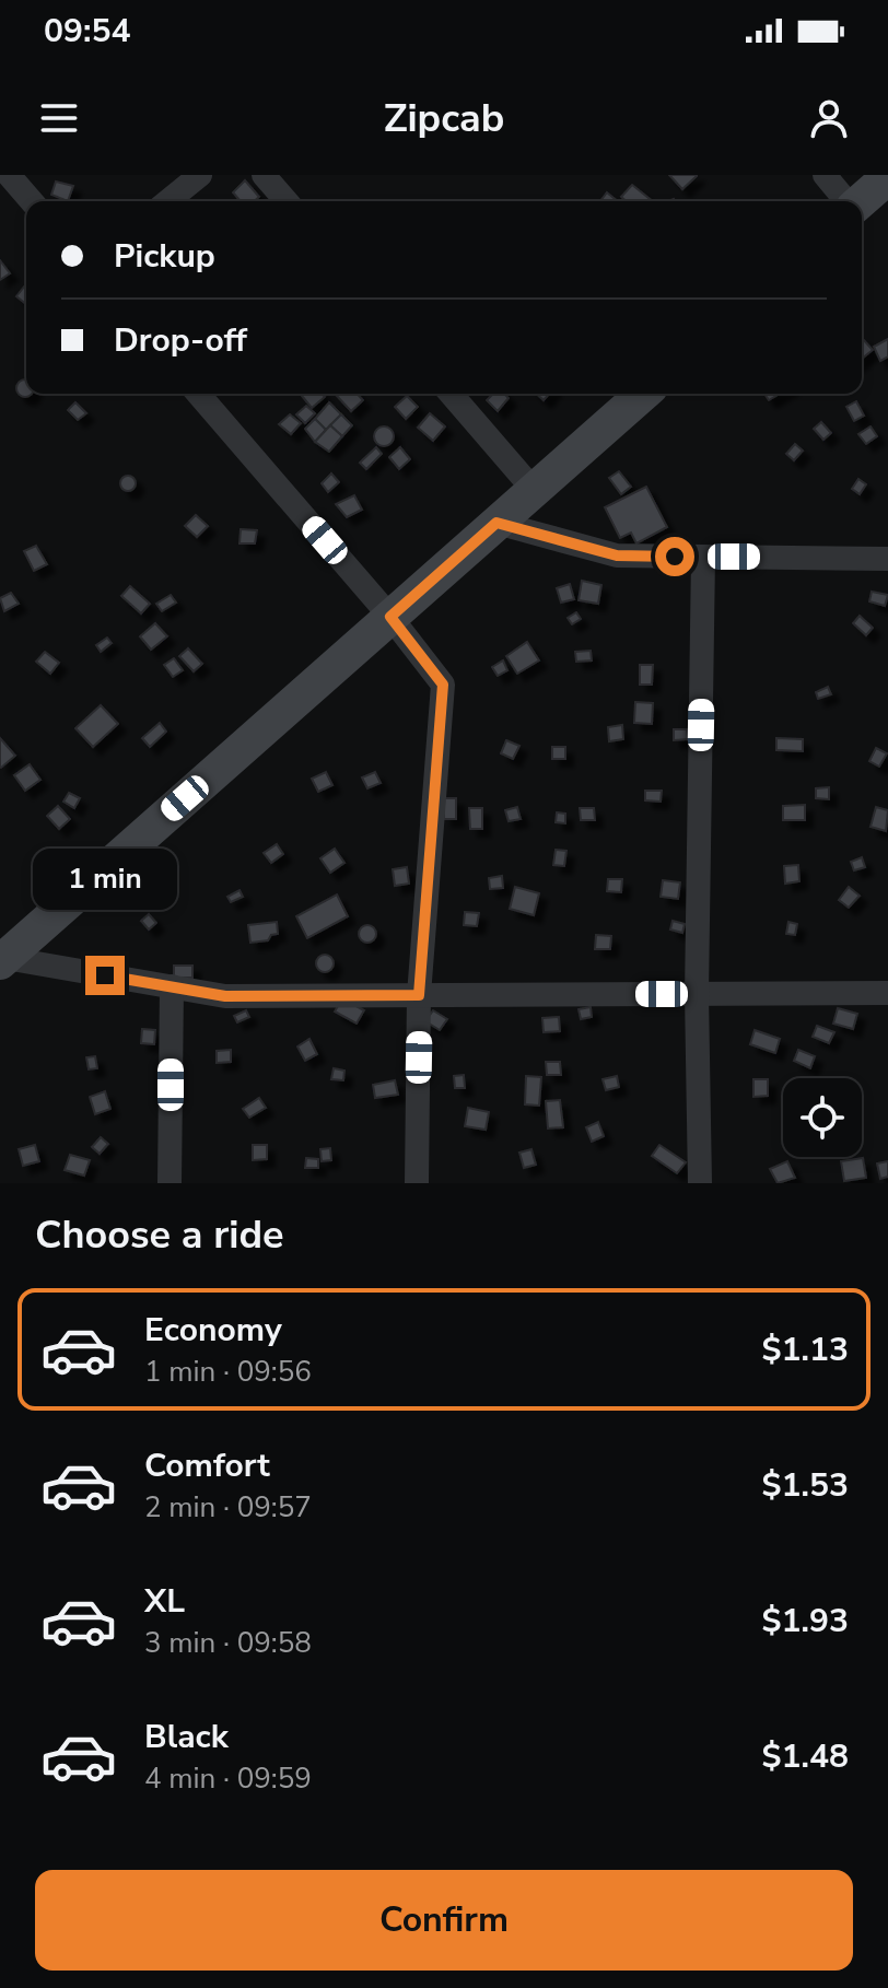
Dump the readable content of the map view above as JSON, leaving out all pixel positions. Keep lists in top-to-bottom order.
{
  "page": {
    "status": "09:54",
    "header": "Zipcab",
    "banner": ["Pickup", "Drop-off"],
    "bubble": "1 min",
    "heading": "Choose a ride",
    "list": [
      {
        "name": "Economy",
        "note": "1 min · 09:56",
        "value": "$1.13"
      },
      {
        "name": "Comfort",
        "note": "2 min · 09:57",
        "value": "$1.53"
      },
      {
        "name": "XL",
        "note": "3 min · 09:58",
        "value": "$1.93"
      },
      {
        "name": "Black",
        "note": "4 min · 09:59",
        "value": "$1.48"
      }
    ],
    "buttons": "Confirm"
  }
}
